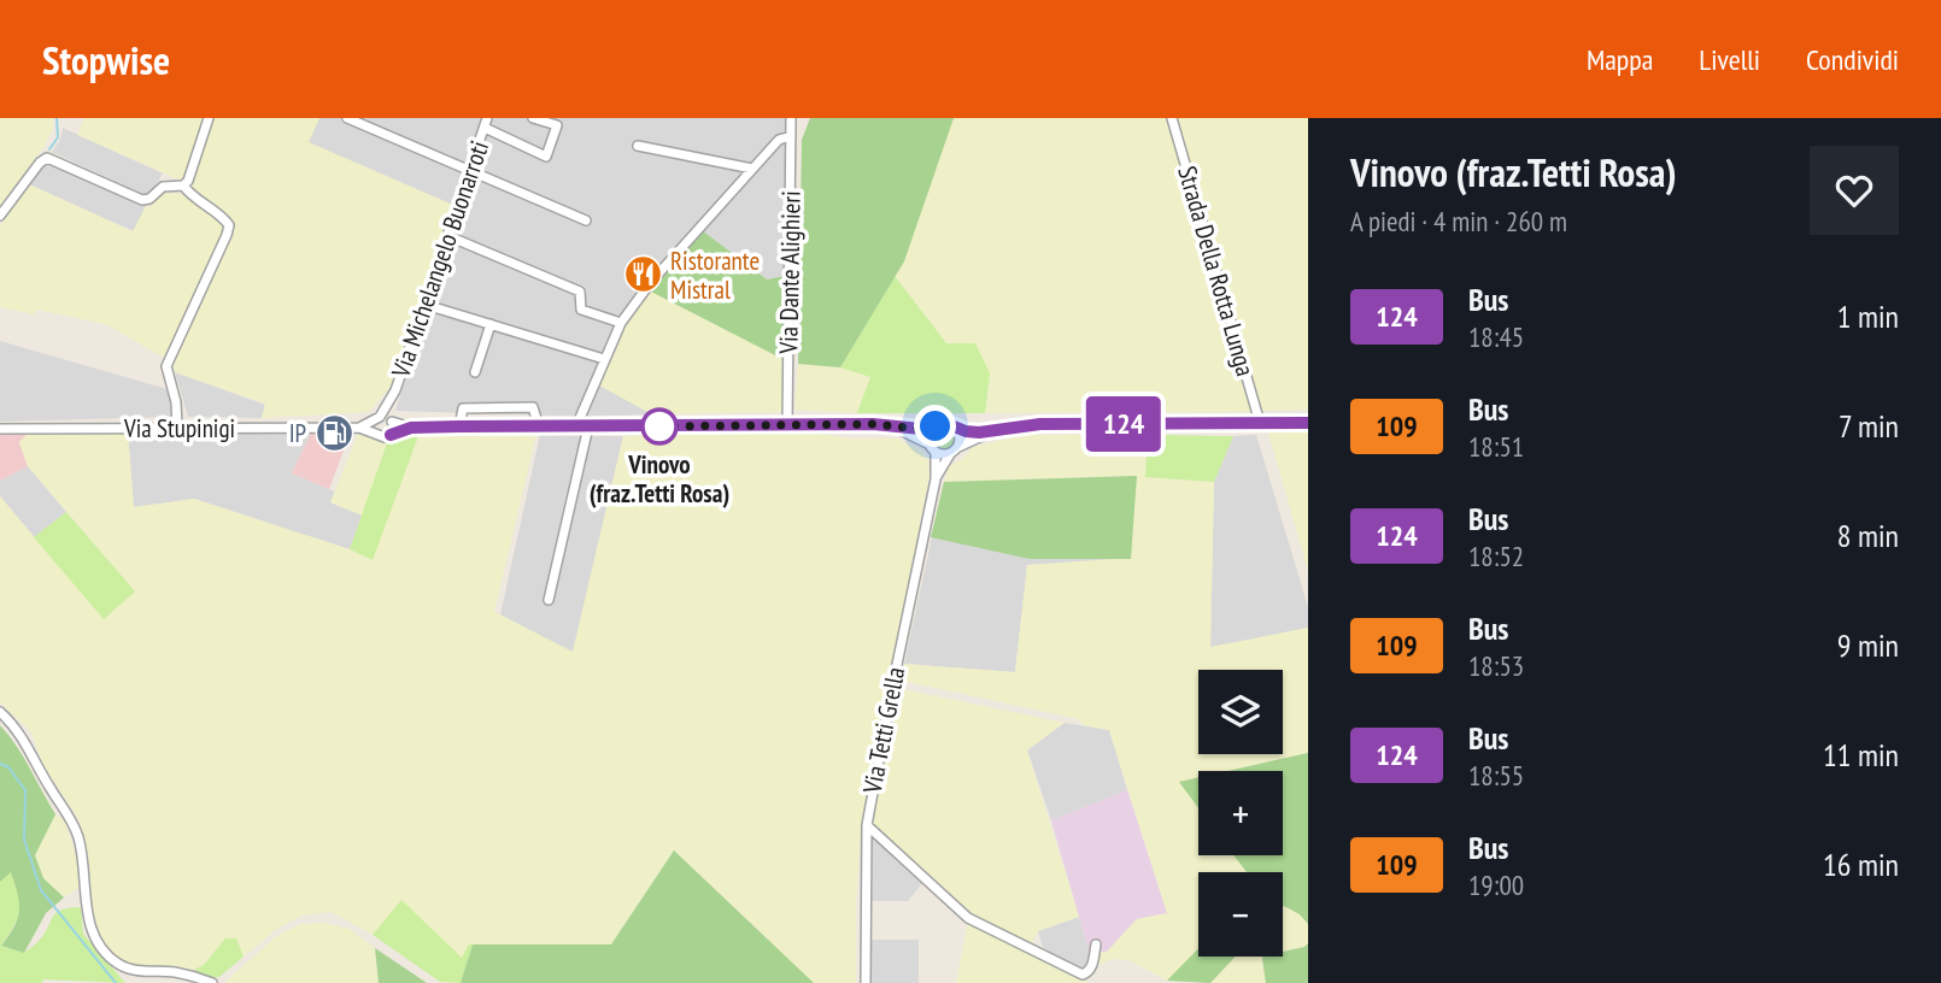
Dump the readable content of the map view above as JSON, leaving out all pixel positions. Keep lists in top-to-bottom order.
{
  "streets": {
    "street": [
      "Via Michelangelo Buonarroti",
      "Strada Della Rotta Lunga",
      "Via Dante Alighieri",
      "Via Stupinigi",
      "Via Tetti Grella"
    ]
  },
  "crossings": [
    ["Via Michelangelo Buonarroti", "Via Stupinigi"]
  ],
  "places": {
    "restaurant": ["Ristorante Mistral"],
    "other": ["Vinovo (fraz.Tetti Rosa)"],
    "fuel station": ["IP"]
  },
  "lines": ["bus line 124"],
  "page": {
    "header": "Stopwise",
    "nav": ["Mappa", "Livelli", "Condividi"],
    "on_map": "124",
    "heading": ["Vinovo (fraz.Tetti Rosa)", "A piedi · 4 min · 260 m"],
    "list": [
      {
        "mark": "124",
        "name": "Bus",
        "note": "18:45",
        "value": "1 min"
      },
      {
        "mark": "109",
        "name": "Bus",
        "note": "18:51",
        "value": "7 min"
      },
      {
        "mark": "124",
        "name": "Bus",
        "note": "18:52",
        "value": "8 min"
      },
      {
        "mark": "109",
        "name": "Bus",
        "note": "18:53",
        "value": "9 min"
      },
      {
        "mark": "124",
        "name": "Bus",
        "note": "18:55",
        "value": "11 min"
      },
      {
        "mark": "109",
        "name": "Bus",
        "note": "19:00",
        "value": "16 min"
      }
    ],
    "map_buttons": ["+", "−"]
  }
}
